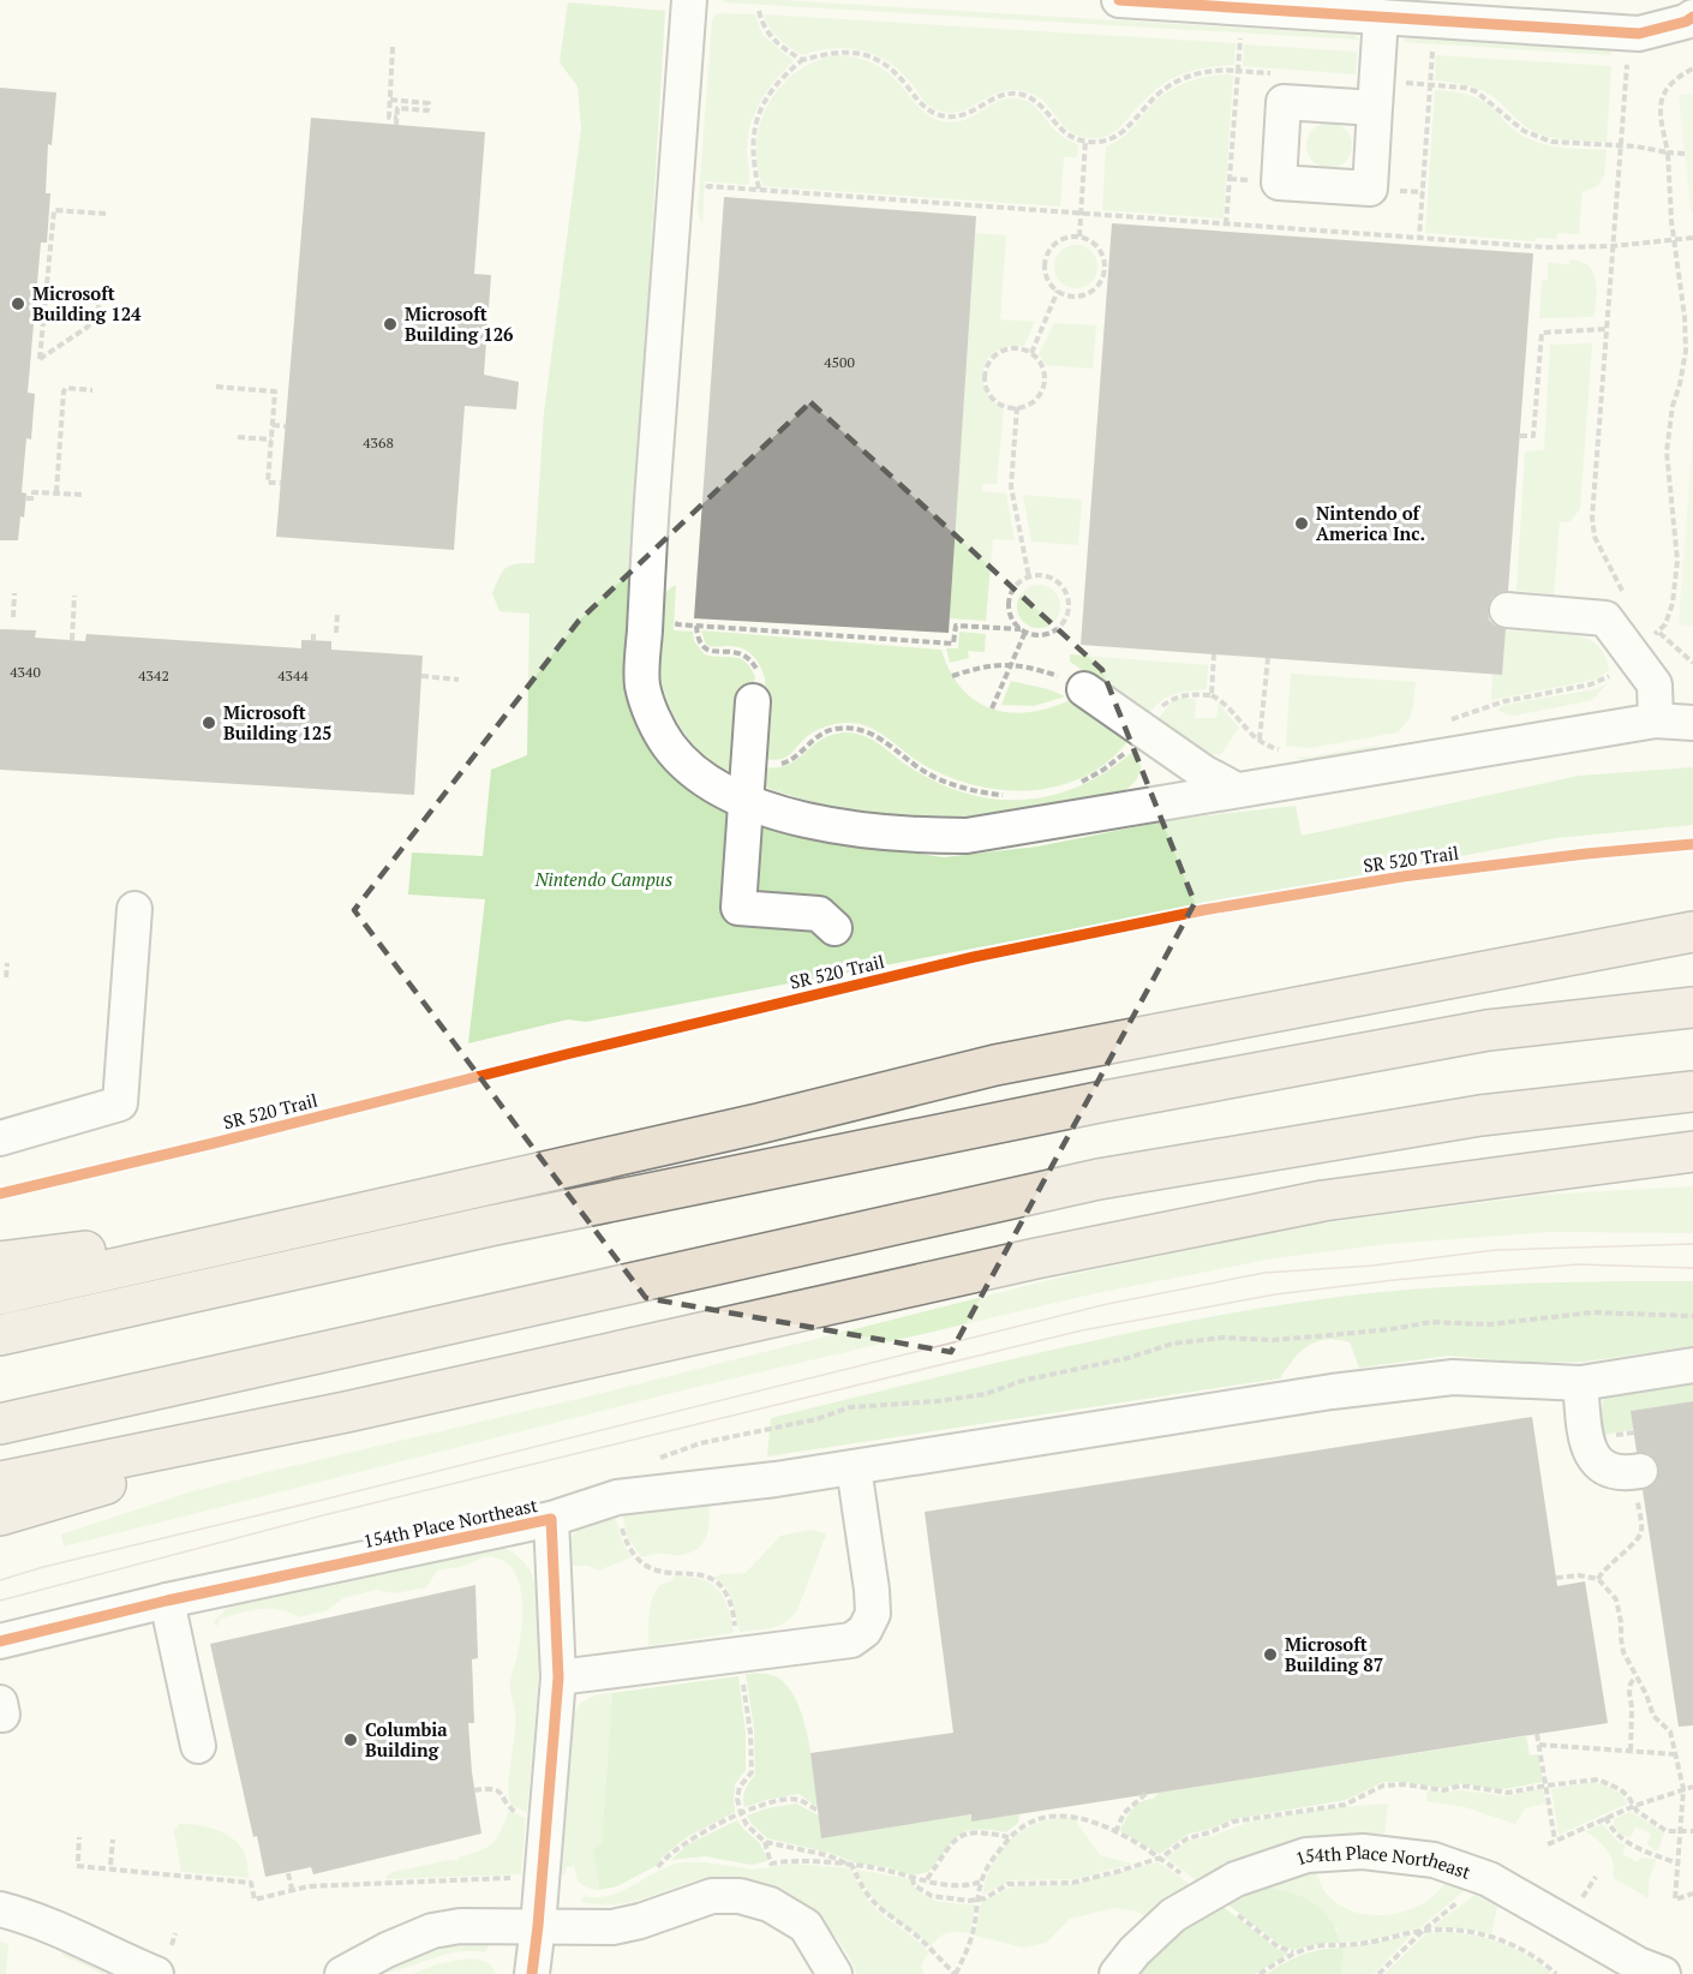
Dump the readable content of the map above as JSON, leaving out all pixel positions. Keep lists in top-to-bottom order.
{
  "streets": {
    "street": ["154th Place Northeast"],
    "cycle path": ["SR 520 Trail"]
  },
  "parks": ["Nintendo Campus"],
  "places": [
    "Microsoft Building 124",
    "Microsoft Building 126",
    "Nintendo of America Inc.",
    "Microsoft Building 125",
    "Microsoft Building 87",
    "Columbia Building"
  ],
  "house_numbers": [
    "4500",
    "4368",
    "4340",
    "4342",
    "4344"
  ]
}
